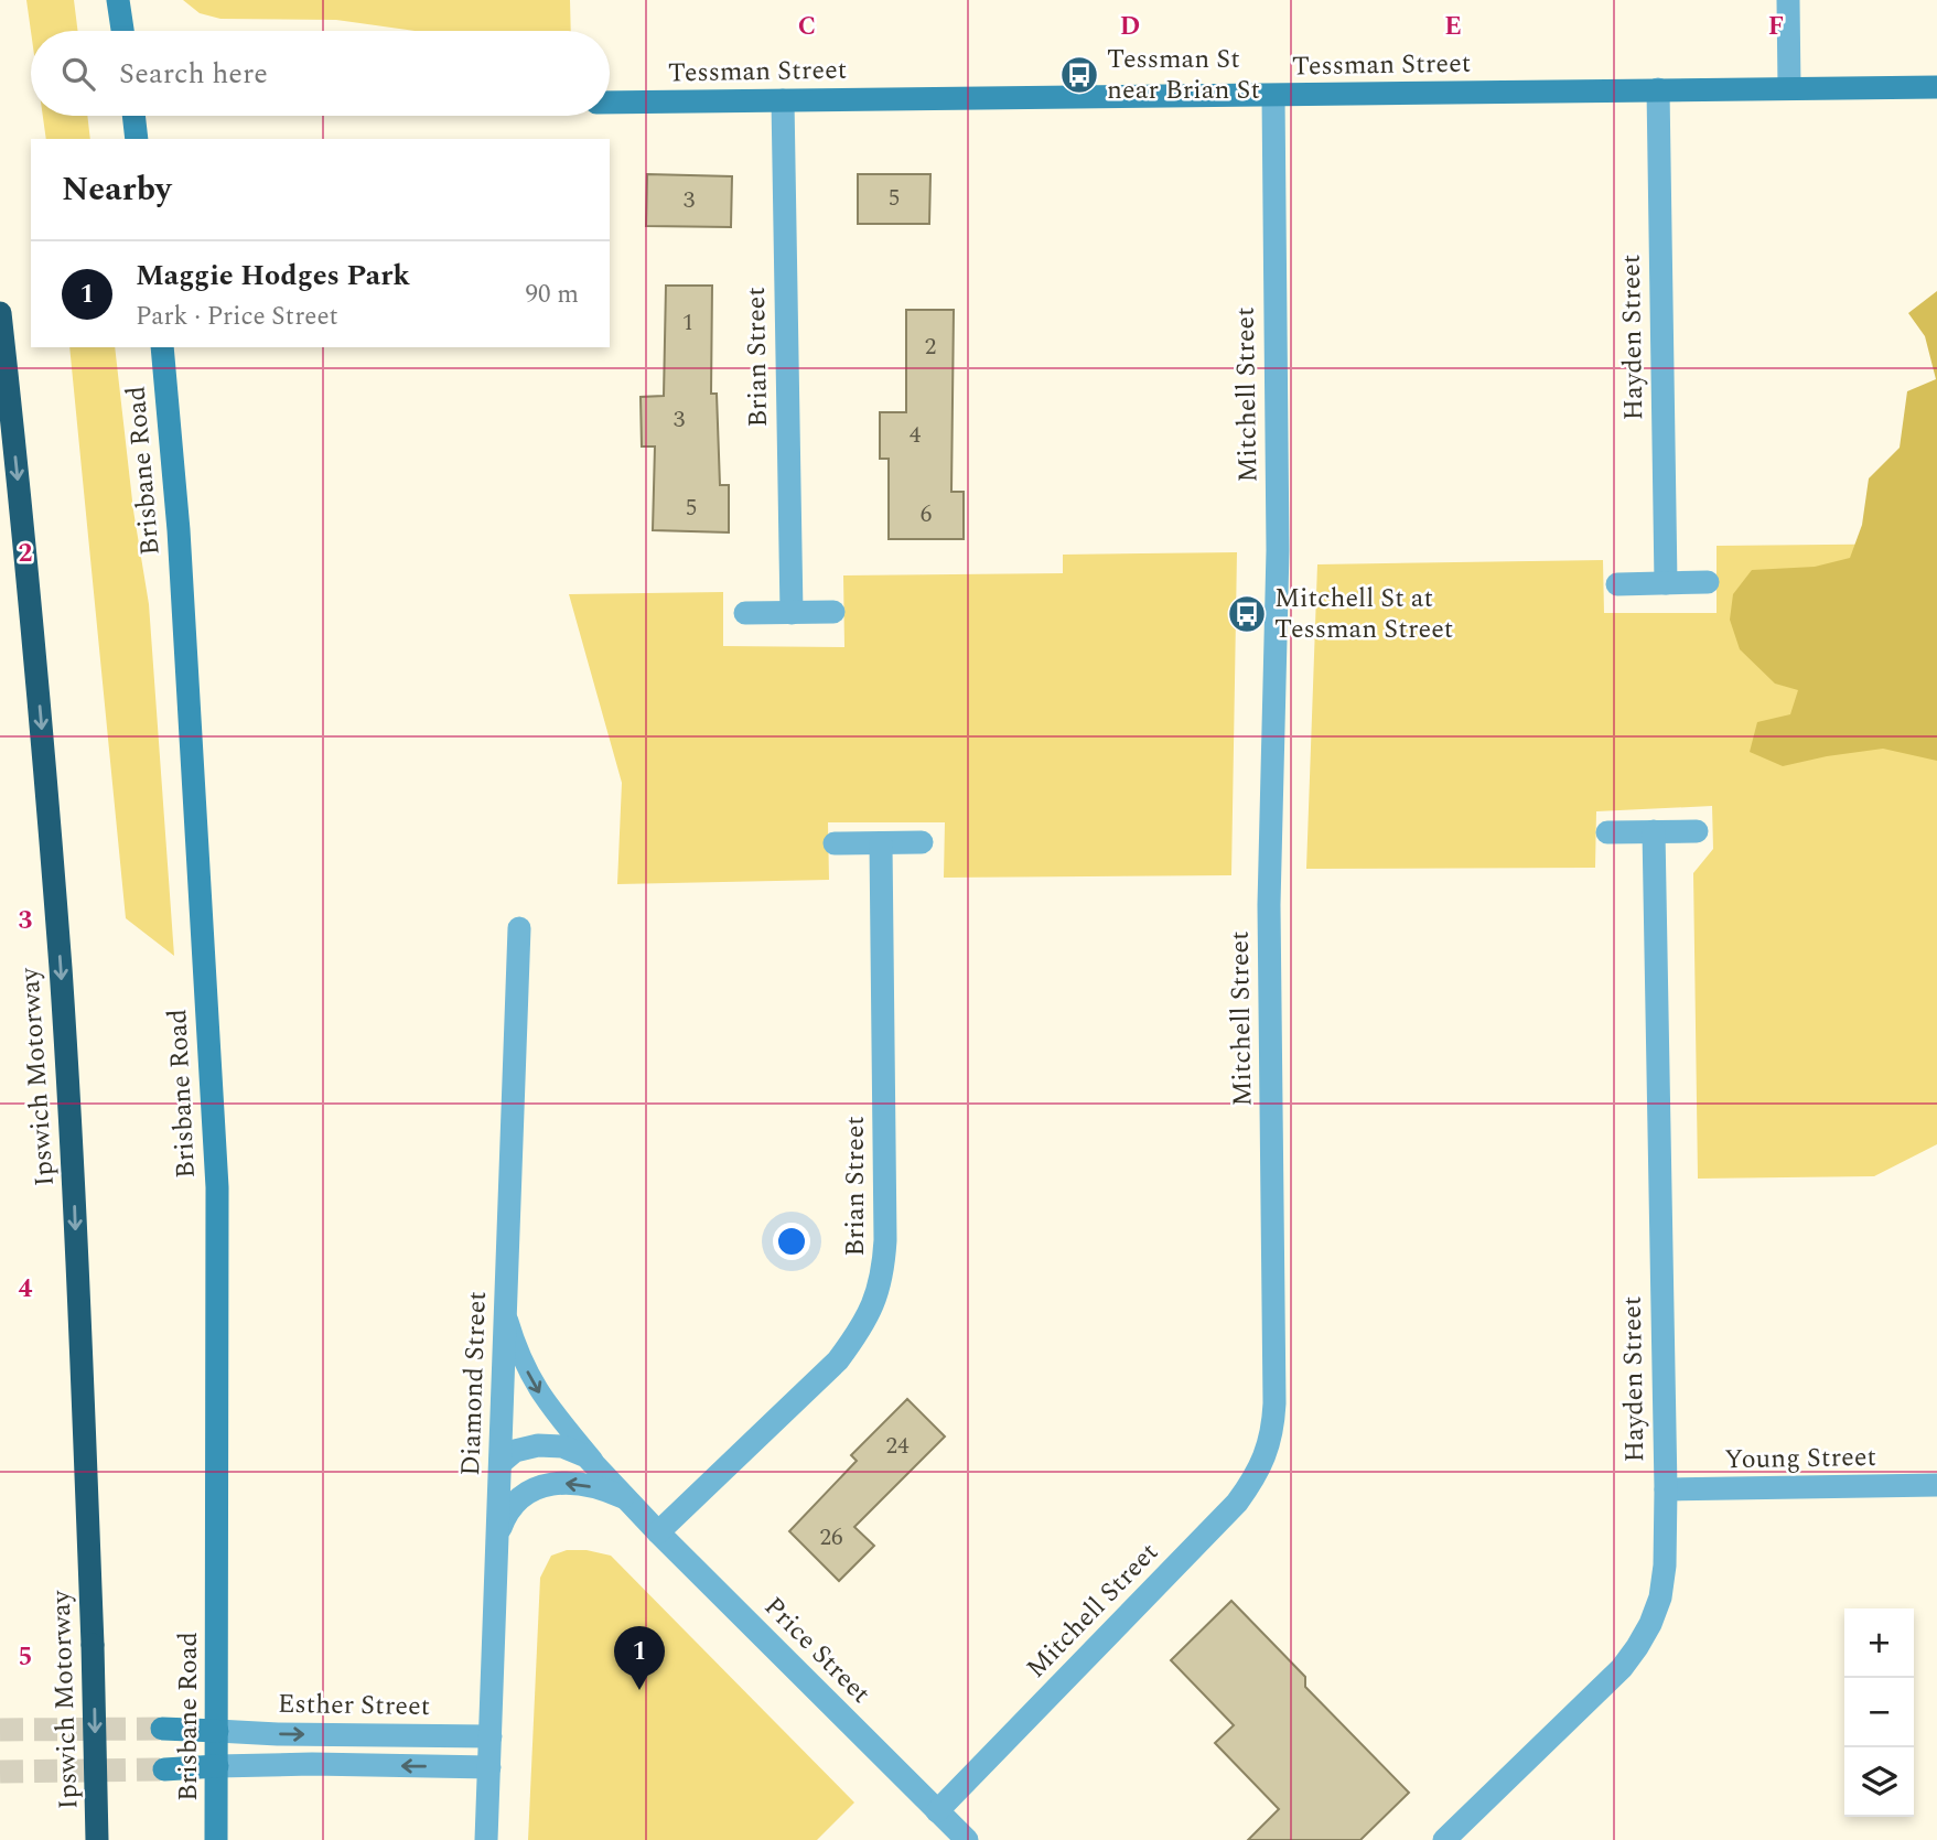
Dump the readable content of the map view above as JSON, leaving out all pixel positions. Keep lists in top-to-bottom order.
{
  "streets": {
    "highway": ["Ipswich Motorway"],
    "street": [
      "Tessman Street",
      "Hayden Street",
      "Brian Street",
      "Mitchell Street",
      "Brisbane Road",
      "Diamond Street",
      "Young Street",
      "Price Street",
      "Esther Street"
    ]
  },
  "crossings": [
    ["Tessman Street", "Hayden Street"],
    ["Tessman Street", "Brian Street"],
    ["Tessman Street", "Mitchell Street"],
    ["Hayden Street", "Young Street"],
    ["Brian Street", "Price Street"],
    ["Mitchell Street", "Price Street"],
    ["Brisbane Road", "Esther Street"],
    ["Diamond Street", "Price Street"],
    ["Diamond Street", "Esther Street"]
  ],
  "one_way": ["Ipswich Motorway"],
  "places": {
    "bus stop": ["Tessman St near Brian St", "Mitchell St at Tessman Street"]
  },
  "house_numbers": [
    "5",
    "3",
    "1",
    "2",
    "3",
    "4",
    "5",
    "6",
    "24",
    "26"
  ],
  "page": {
    "search": "Search here",
    "heading": "Nearby",
    "list": [
      {
        "mark": "1",
        "name": "Maggie Hodges Park",
        "note": "Park · Price Street",
        "value": "90 m"
      }
    ],
    "map_buttons": ["+", "−"],
    "pins": "1"
  },
  "grid": {
    "columns": [
      "C",
      "D",
      "E",
      "F"
    ],
    "rows": [
      "2",
      "3",
      "4",
      "5"
    ]
  }
}
